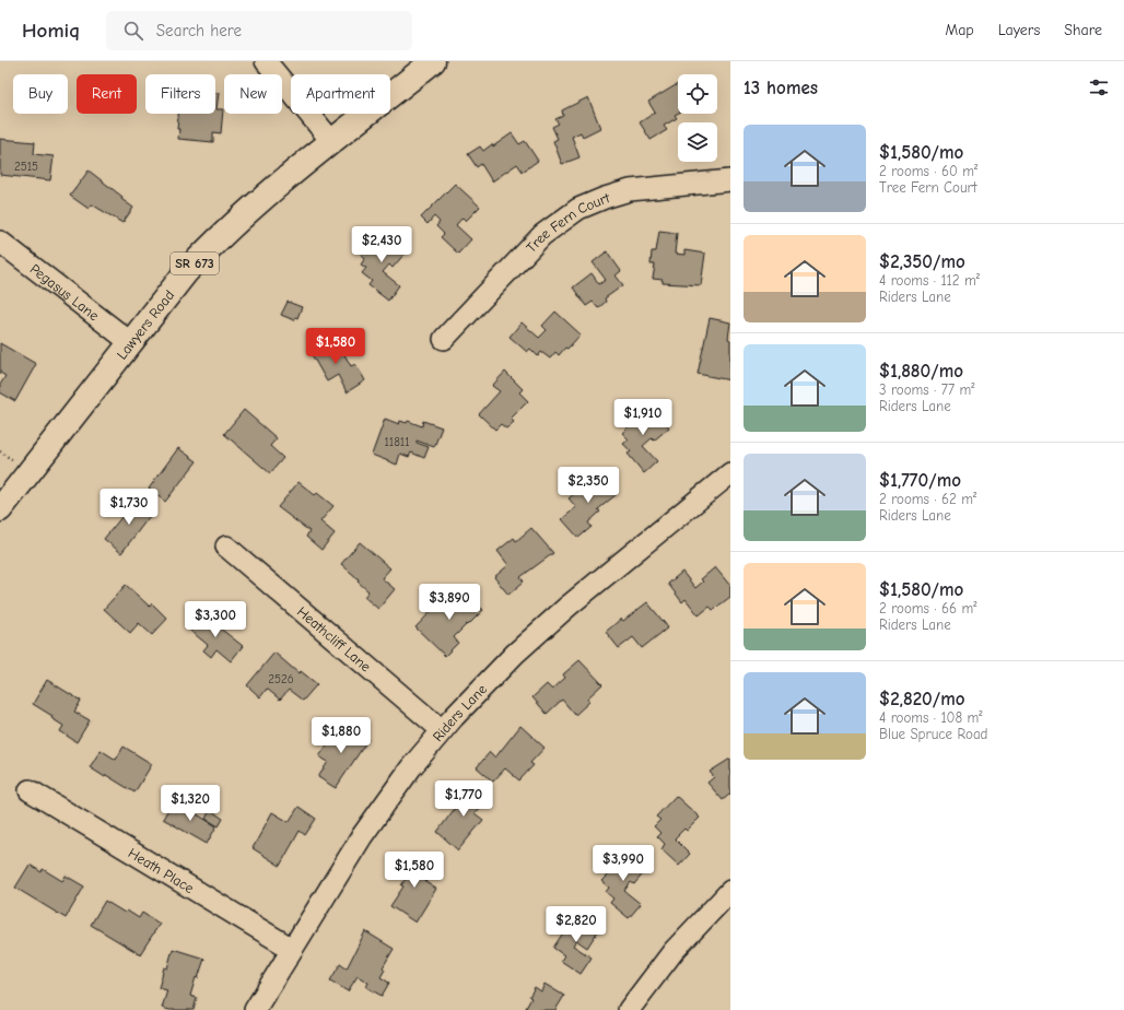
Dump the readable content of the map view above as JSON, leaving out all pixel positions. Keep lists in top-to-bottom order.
{
  "streets": {
    "main road": ["SR 673", "Lawyers Road"],
    "street": [
      "Tree Fern Court",
      "Pegasus Lane",
      "Heathcliff Lane",
      "Riders Lane",
      "Heath Place"
    ]
  },
  "crossings": [
    ["Pegasus Lane", "Lawyers Road"],
    ["Heathcliff Lane", "Riders Lane"],
    ["Riders Lane", "Heath Place"]
  ],
  "house_numbers": ["2515", "11811", "2526"],
  "page": {
    "header": "Homiq",
    "search": "Search here",
    "nav": ["Map", "Layers", "Share"],
    "heading": "13 homes",
    "chip": [
      "Buy",
      "Rent",
      "Filters",
      "New",
      "Apartment"
    ],
    "list": [
      {
        "name": "$1,580/mo",
        "note": "2 rooms · 60 m² · Tree Fern Court"
      },
      {
        "name": "$2,350/mo",
        "note": "4 rooms · 112 m² · Riders Lane"
      },
      {
        "name": "$1,880/mo",
        "note": "3 rooms · 77 m² · Riders Lane"
      },
      {
        "name": "$1,770/mo",
        "note": "2 rooms · 62 m² · Riders Lane"
      },
      {
        "name": "$1,580/mo",
        "note": "2 rooms · 66 m² · Riders Lane"
      },
      {
        "name": "$2,820/mo",
        "note": "4 rooms · 108 m² · Blue Spruce Road"
      }
    ],
    "price": [
      "$2,430",
      "$1,580",
      "$1,910",
      "$2,350",
      "$1,730",
      "$3,890",
      "$3,300",
      "$1,880",
      "$1,770",
      "$1,320",
      "$3,990",
      "$1,580",
      "$2,820"
    ]
  }
}
